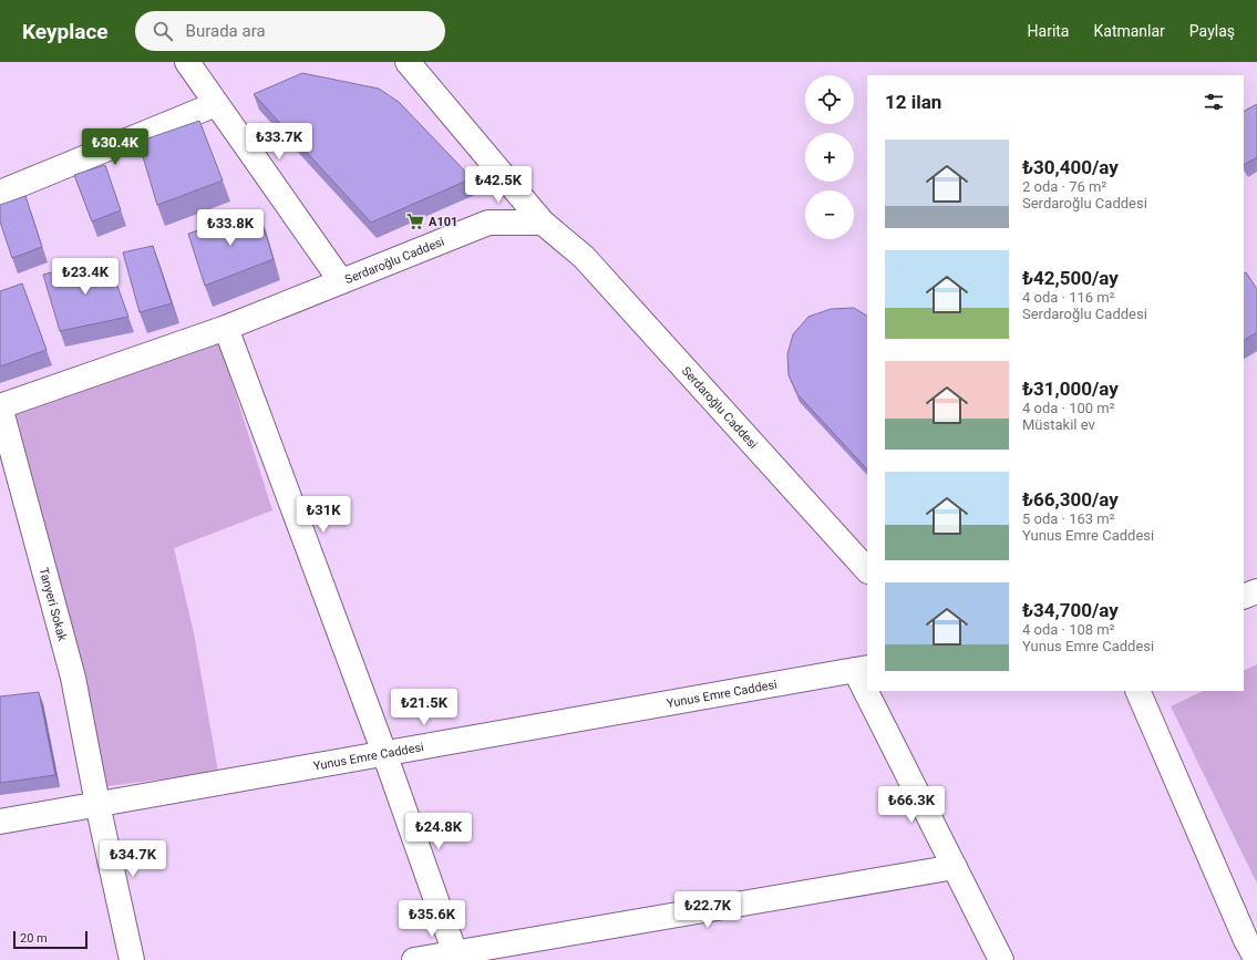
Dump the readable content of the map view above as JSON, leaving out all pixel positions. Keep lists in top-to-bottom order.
{
  "streets": {
    "street": ["Serdaroğlu Caddesi", "Tanyeri Sokak", "Yunus Emre Caddesi"]
  },
  "crossings": [
    ["Serdaroğlu Caddesi", "Tanyeri Sokak"],
    ["Tanyeri Sokak", "Yunus Emre Caddesi"]
  ],
  "places": {
    "supermarket": ["A101"]
  },
  "scale_bar": "20 m",
  "page": {
    "header": "Keyplace",
    "search": "Burada ara",
    "nav": ["Harita", "Katmanlar", "Paylaş"],
    "map_buttons": ["+", "−"],
    "heading": "12 ilan",
    "price": [
      "₺33.7K",
      "₺30.4K",
      "₺42.5K",
      "₺33.8K",
      "₺23.4K",
      "₺31K",
      "₺21.5K",
      "₺66.3K",
      "₺24.8K",
      "₺34.7K",
      "₺22.7K",
      "₺35.6K"
    ],
    "list": [
      {
        "name": "₺30,400/ay",
        "note": "2 oda · 76 m² · Serdaroğlu Caddesi"
      },
      {
        "name": "₺42,500/ay",
        "note": "4 oda · 116 m² · Serdaroğlu Caddesi"
      },
      {
        "name": "₺31,000/ay",
        "note": "4 oda · 100 m² · Müstakil ev"
      },
      {
        "name": "₺66,300/ay",
        "note": "5 oda · 163 m² · Yunus Emre Caddesi"
      },
      {
        "name": "₺34,700/ay",
        "note": "4 oda · 108 m² · Yunus Emre Caddesi"
      }
    ],
    "scale": "20 m"
  }
}
